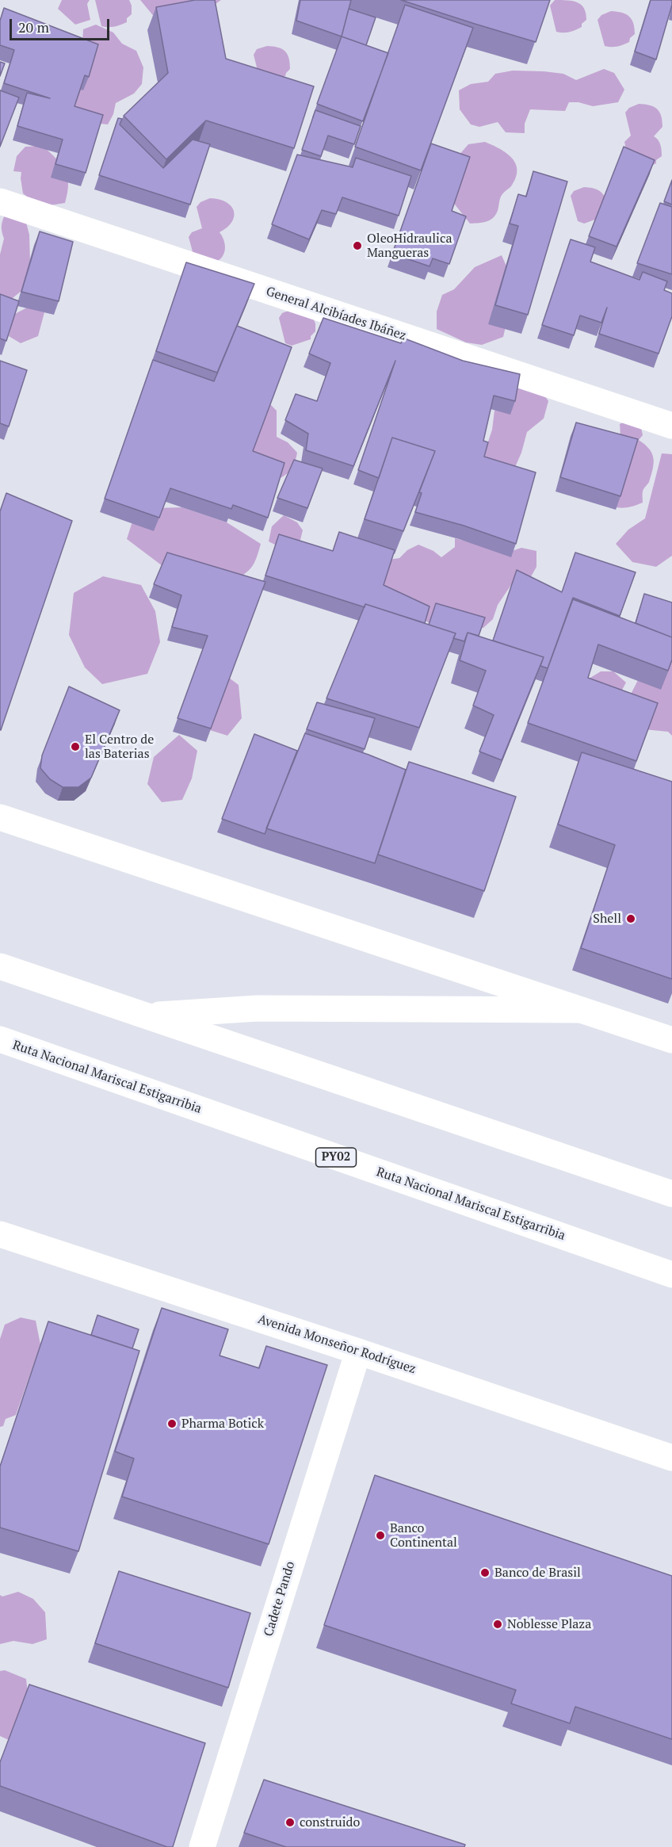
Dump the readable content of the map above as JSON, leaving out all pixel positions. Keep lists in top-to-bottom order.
{
  "streets": {
    "main road": [
      "General Alcibíades Ibáñez",
      "Ruta Nacional Mariscal Estigarribia",
      "PY02",
      "Avenida Monseñor Rodríguez",
      "Cadete Pando"
    ]
  },
  "crossings": [
    ["Avenida Monseñor Rodríguez", "Cadete Pando"]
  ],
  "places": [
    "OleoHidraulica Mangueras",
    "El Centro de las Baterias",
    "Shell",
    "Pharma Botick",
    "Banco Continental",
    "Banco de Brasil",
    "Noblesse Plaza",
    "construido"
  ],
  "scale_bar": "20 m"
}
